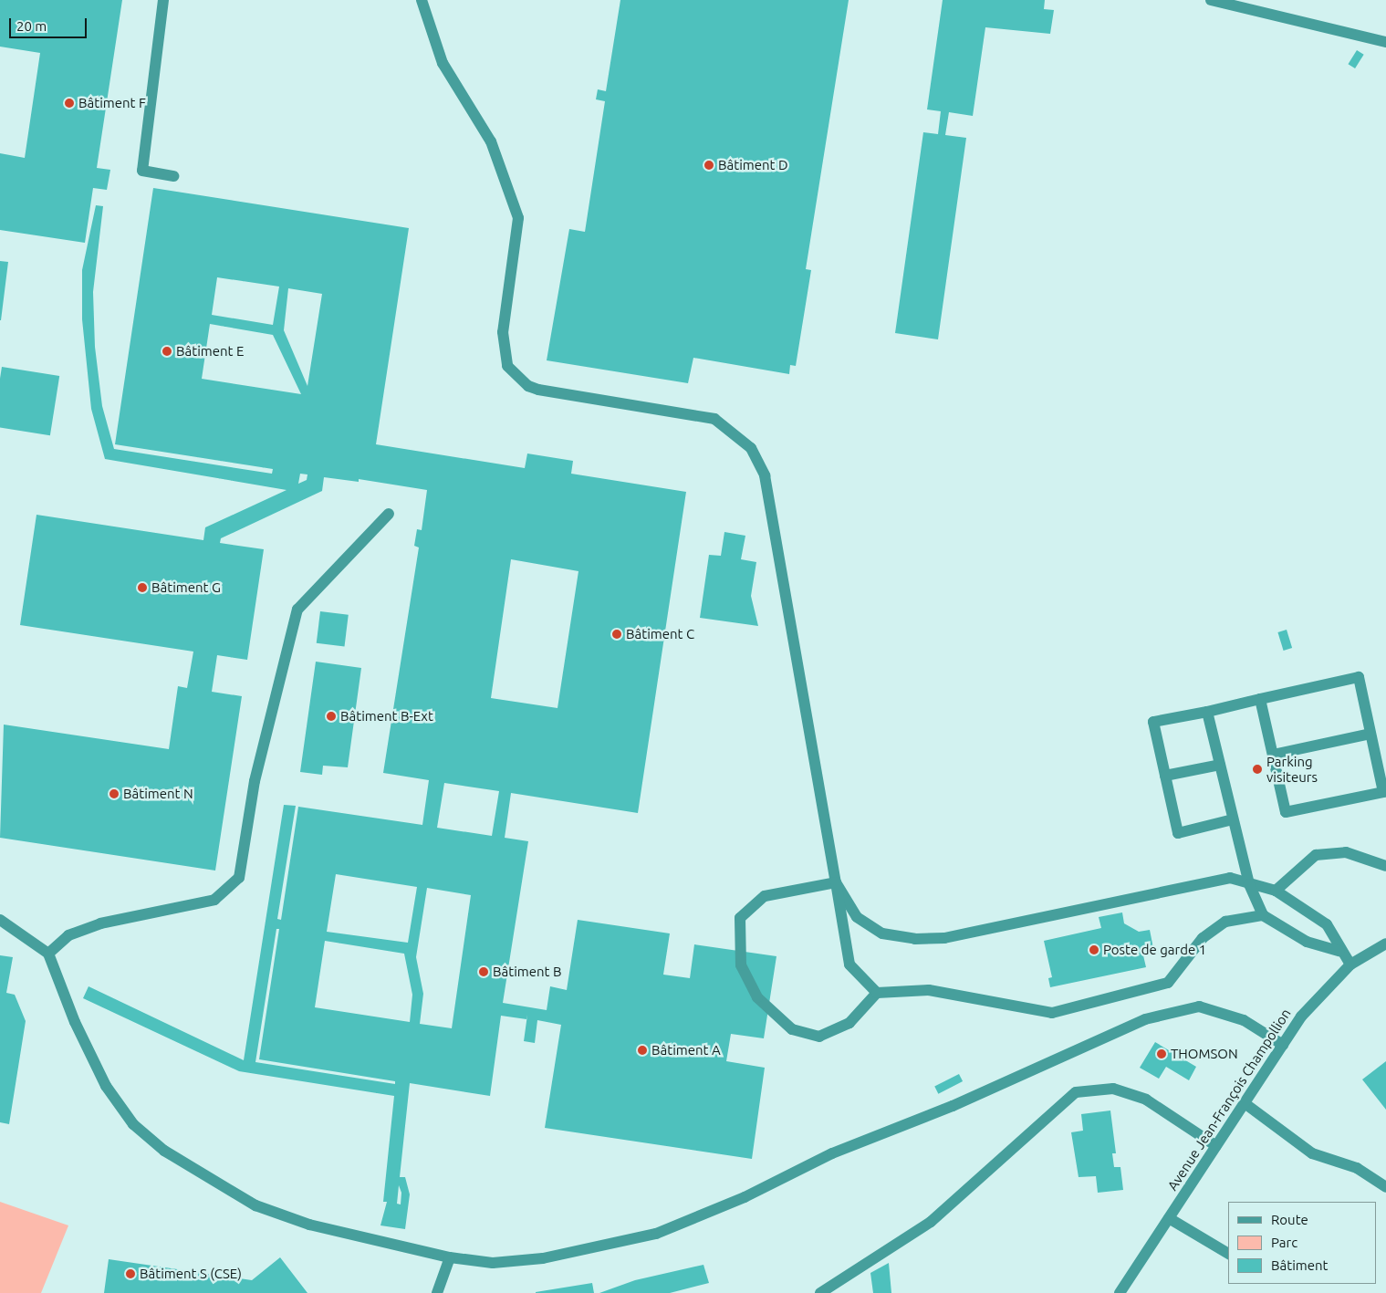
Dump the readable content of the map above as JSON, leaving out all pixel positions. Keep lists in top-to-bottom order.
{
  "streets": {
    "street": ["Avenue Jean-François Champollion"]
  },
  "places": [
    "Bâtiment F",
    "Bâtiment D",
    "Bâtiment E",
    "Bâtiment G",
    "Bâtiment C",
    "Bâtiment B-Ext",
    "Parking visiteurs",
    "Bâtiment N",
    "Poste de garde 1",
    "Bâtiment B",
    "Bâtiment A",
    "THOMSON",
    "Bâtiment S (CSE)"
  ],
  "legend": ["Route", "Parc", "Bâtiment"],
  "scale_bar": "20 m"
}
